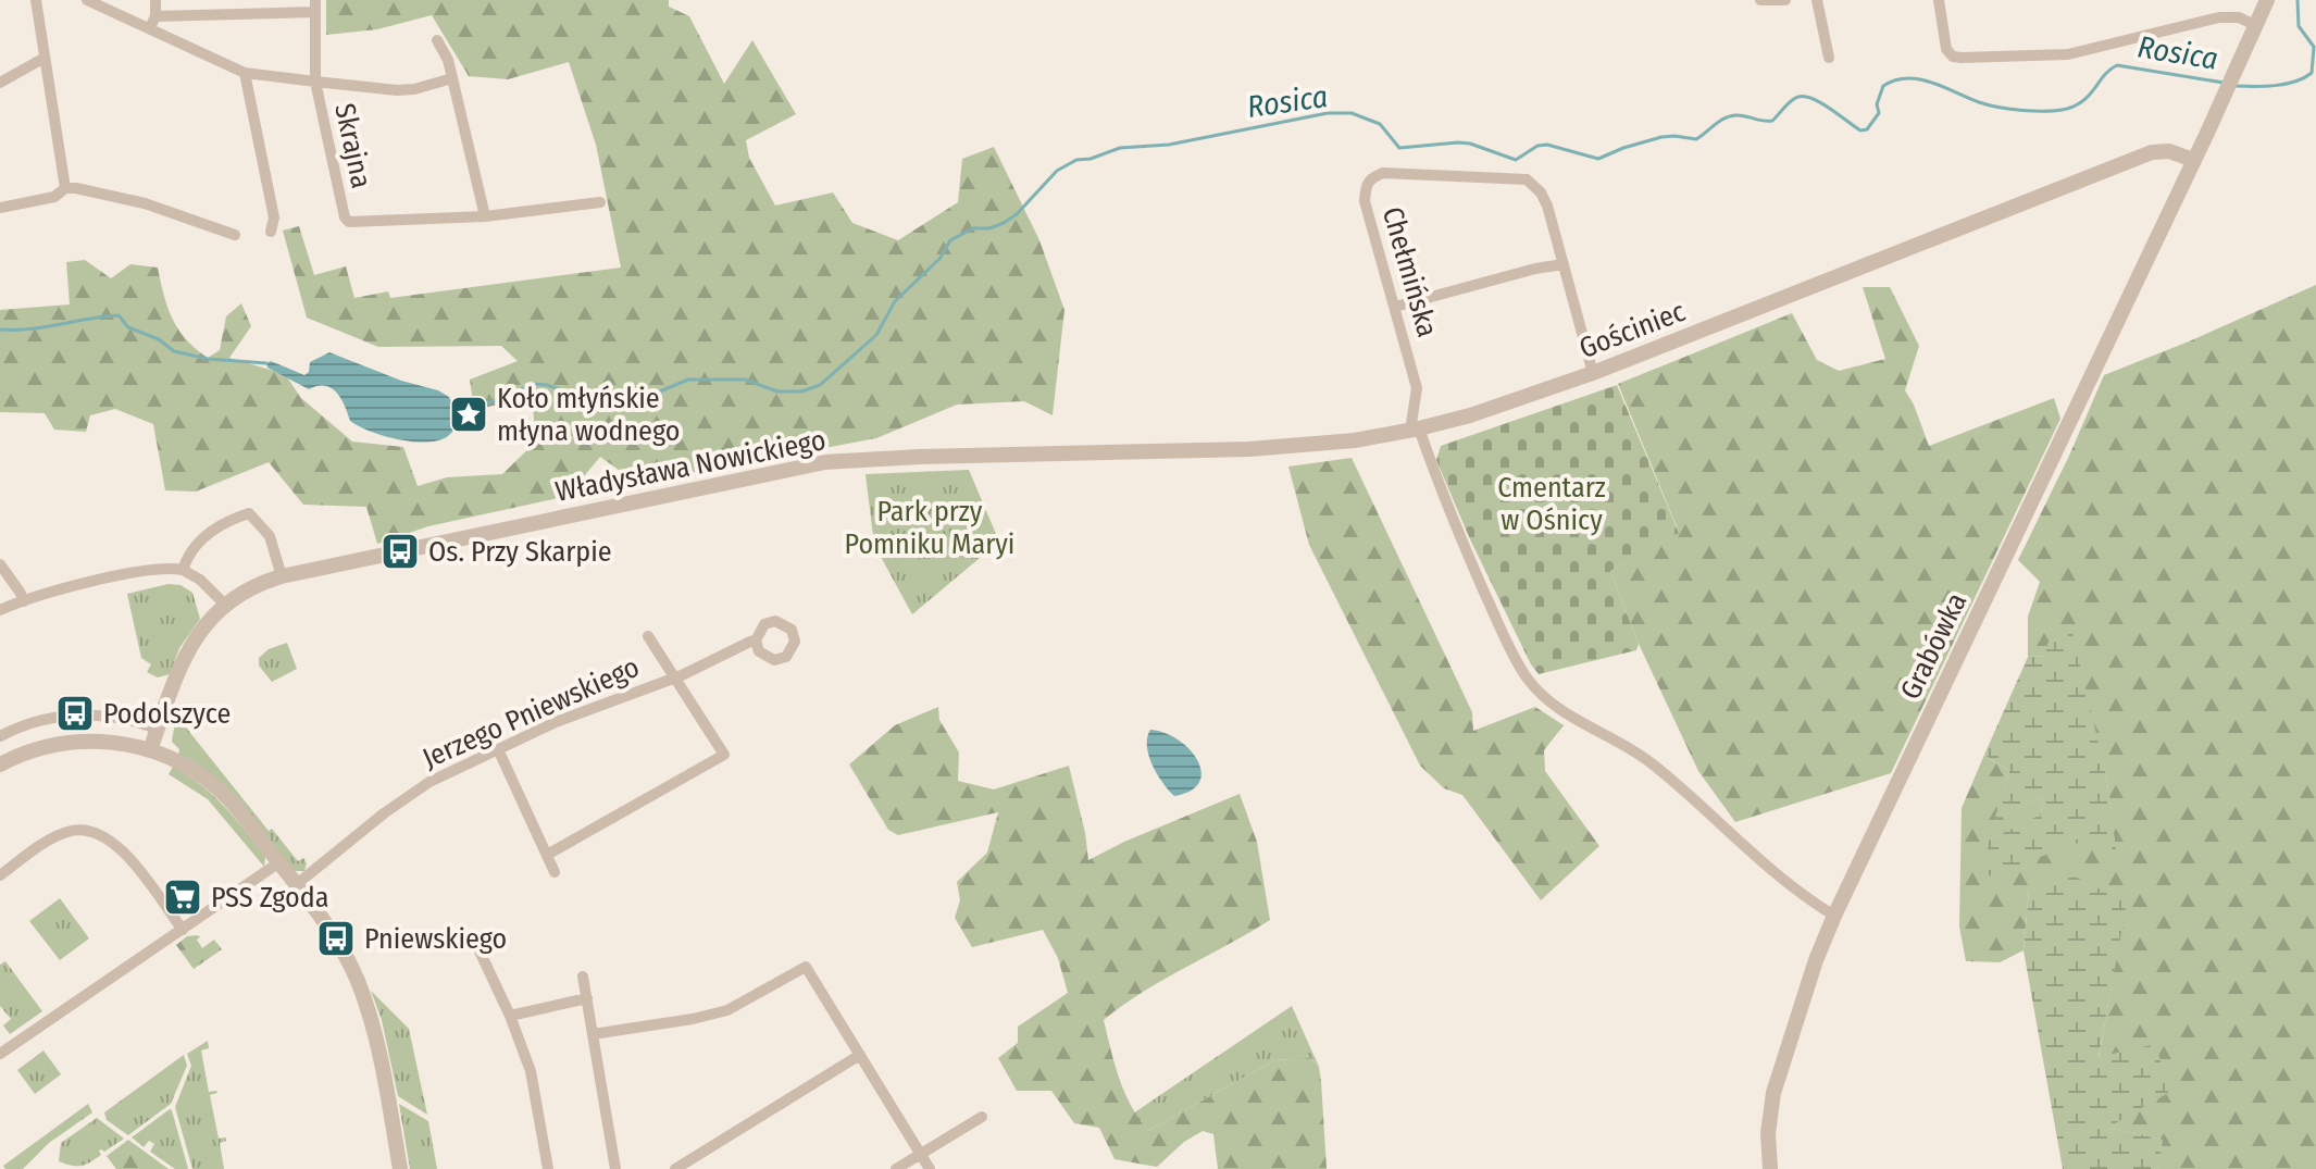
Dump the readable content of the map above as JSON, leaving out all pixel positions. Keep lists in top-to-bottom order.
{
  "streets": {
    "street": [
      "Skrajna",
      "Chełmińska",
      "Gościniec",
      "Władysława Nowickiego",
      "Grabówka",
      "Jerzego Pniewskiego"
    ]
  },
  "crossings": [
    ["Chełmińska", "Gościniec"],
    ["Gościniec", "Władysława Nowickiego"],
    ["Gościniec", "Grabówka"]
  ],
  "water": ["Rosica"],
  "parks": ["Cmentarz w Ośnicy", "Park przy Pomniku Maryi"],
  "places": {
    "place": ["Koło młyńskie młyna wodnego"],
    "bus stop": ["Os. Przy Skarpie", "Podolszyce", "Pniewskiego"],
    "supermarket": ["PSS Zgoda"]
  }
}
